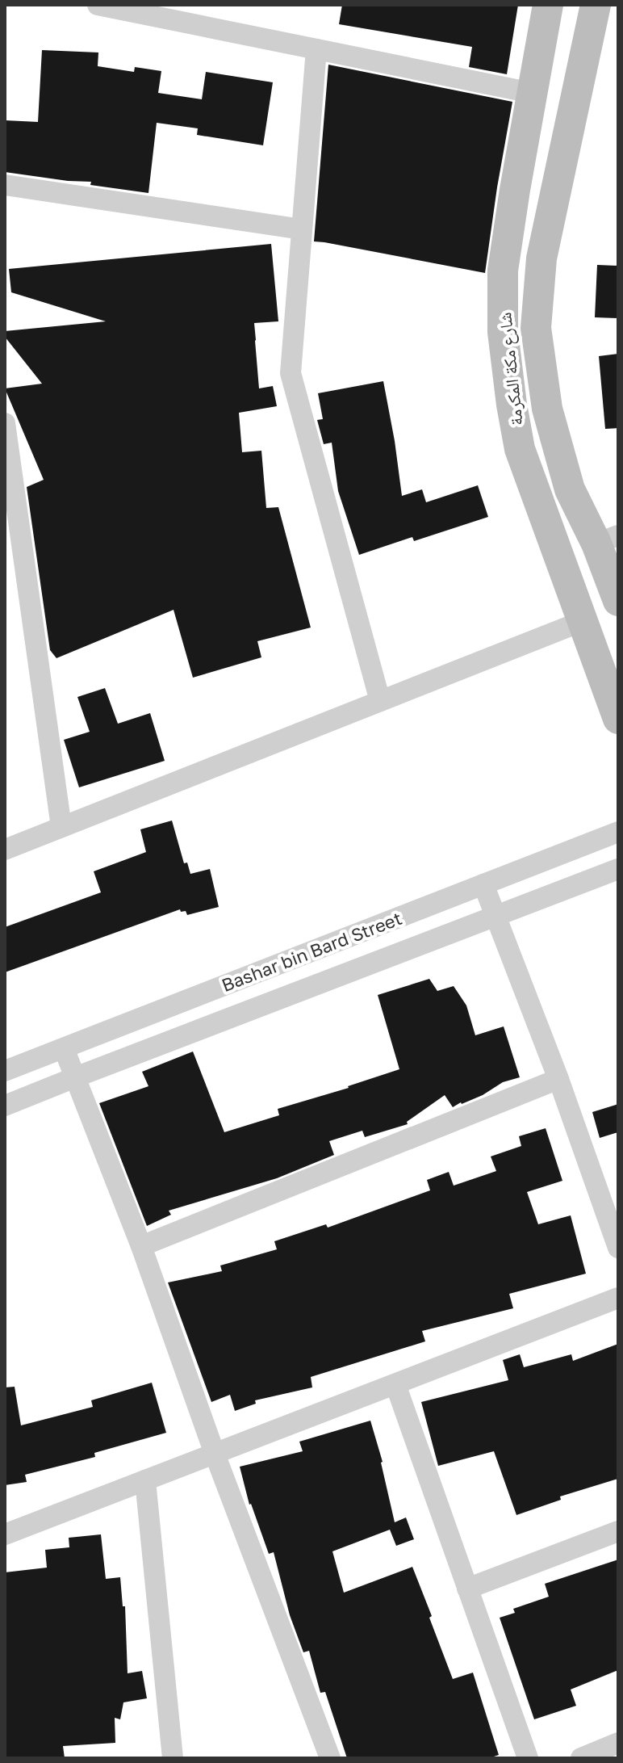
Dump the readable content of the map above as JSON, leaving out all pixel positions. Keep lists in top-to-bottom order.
{
  "streets": {
    "main road": ["شارع مكة المكرمة"],
    "street": ["Bashar bin Bard Street"]
  }
}
